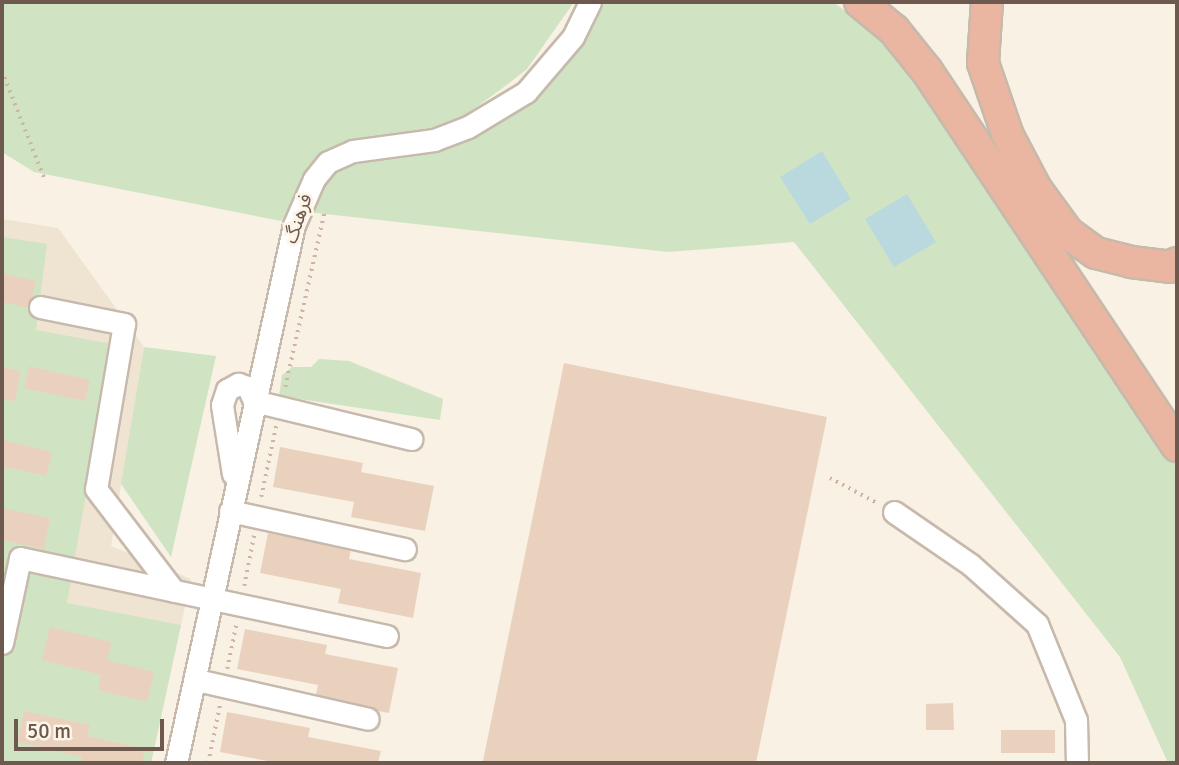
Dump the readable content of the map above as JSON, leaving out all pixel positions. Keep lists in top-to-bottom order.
{
  "streets": {
    "street": ["فرهنگ"]
  },
  "scale_bar": "50 m"
}
